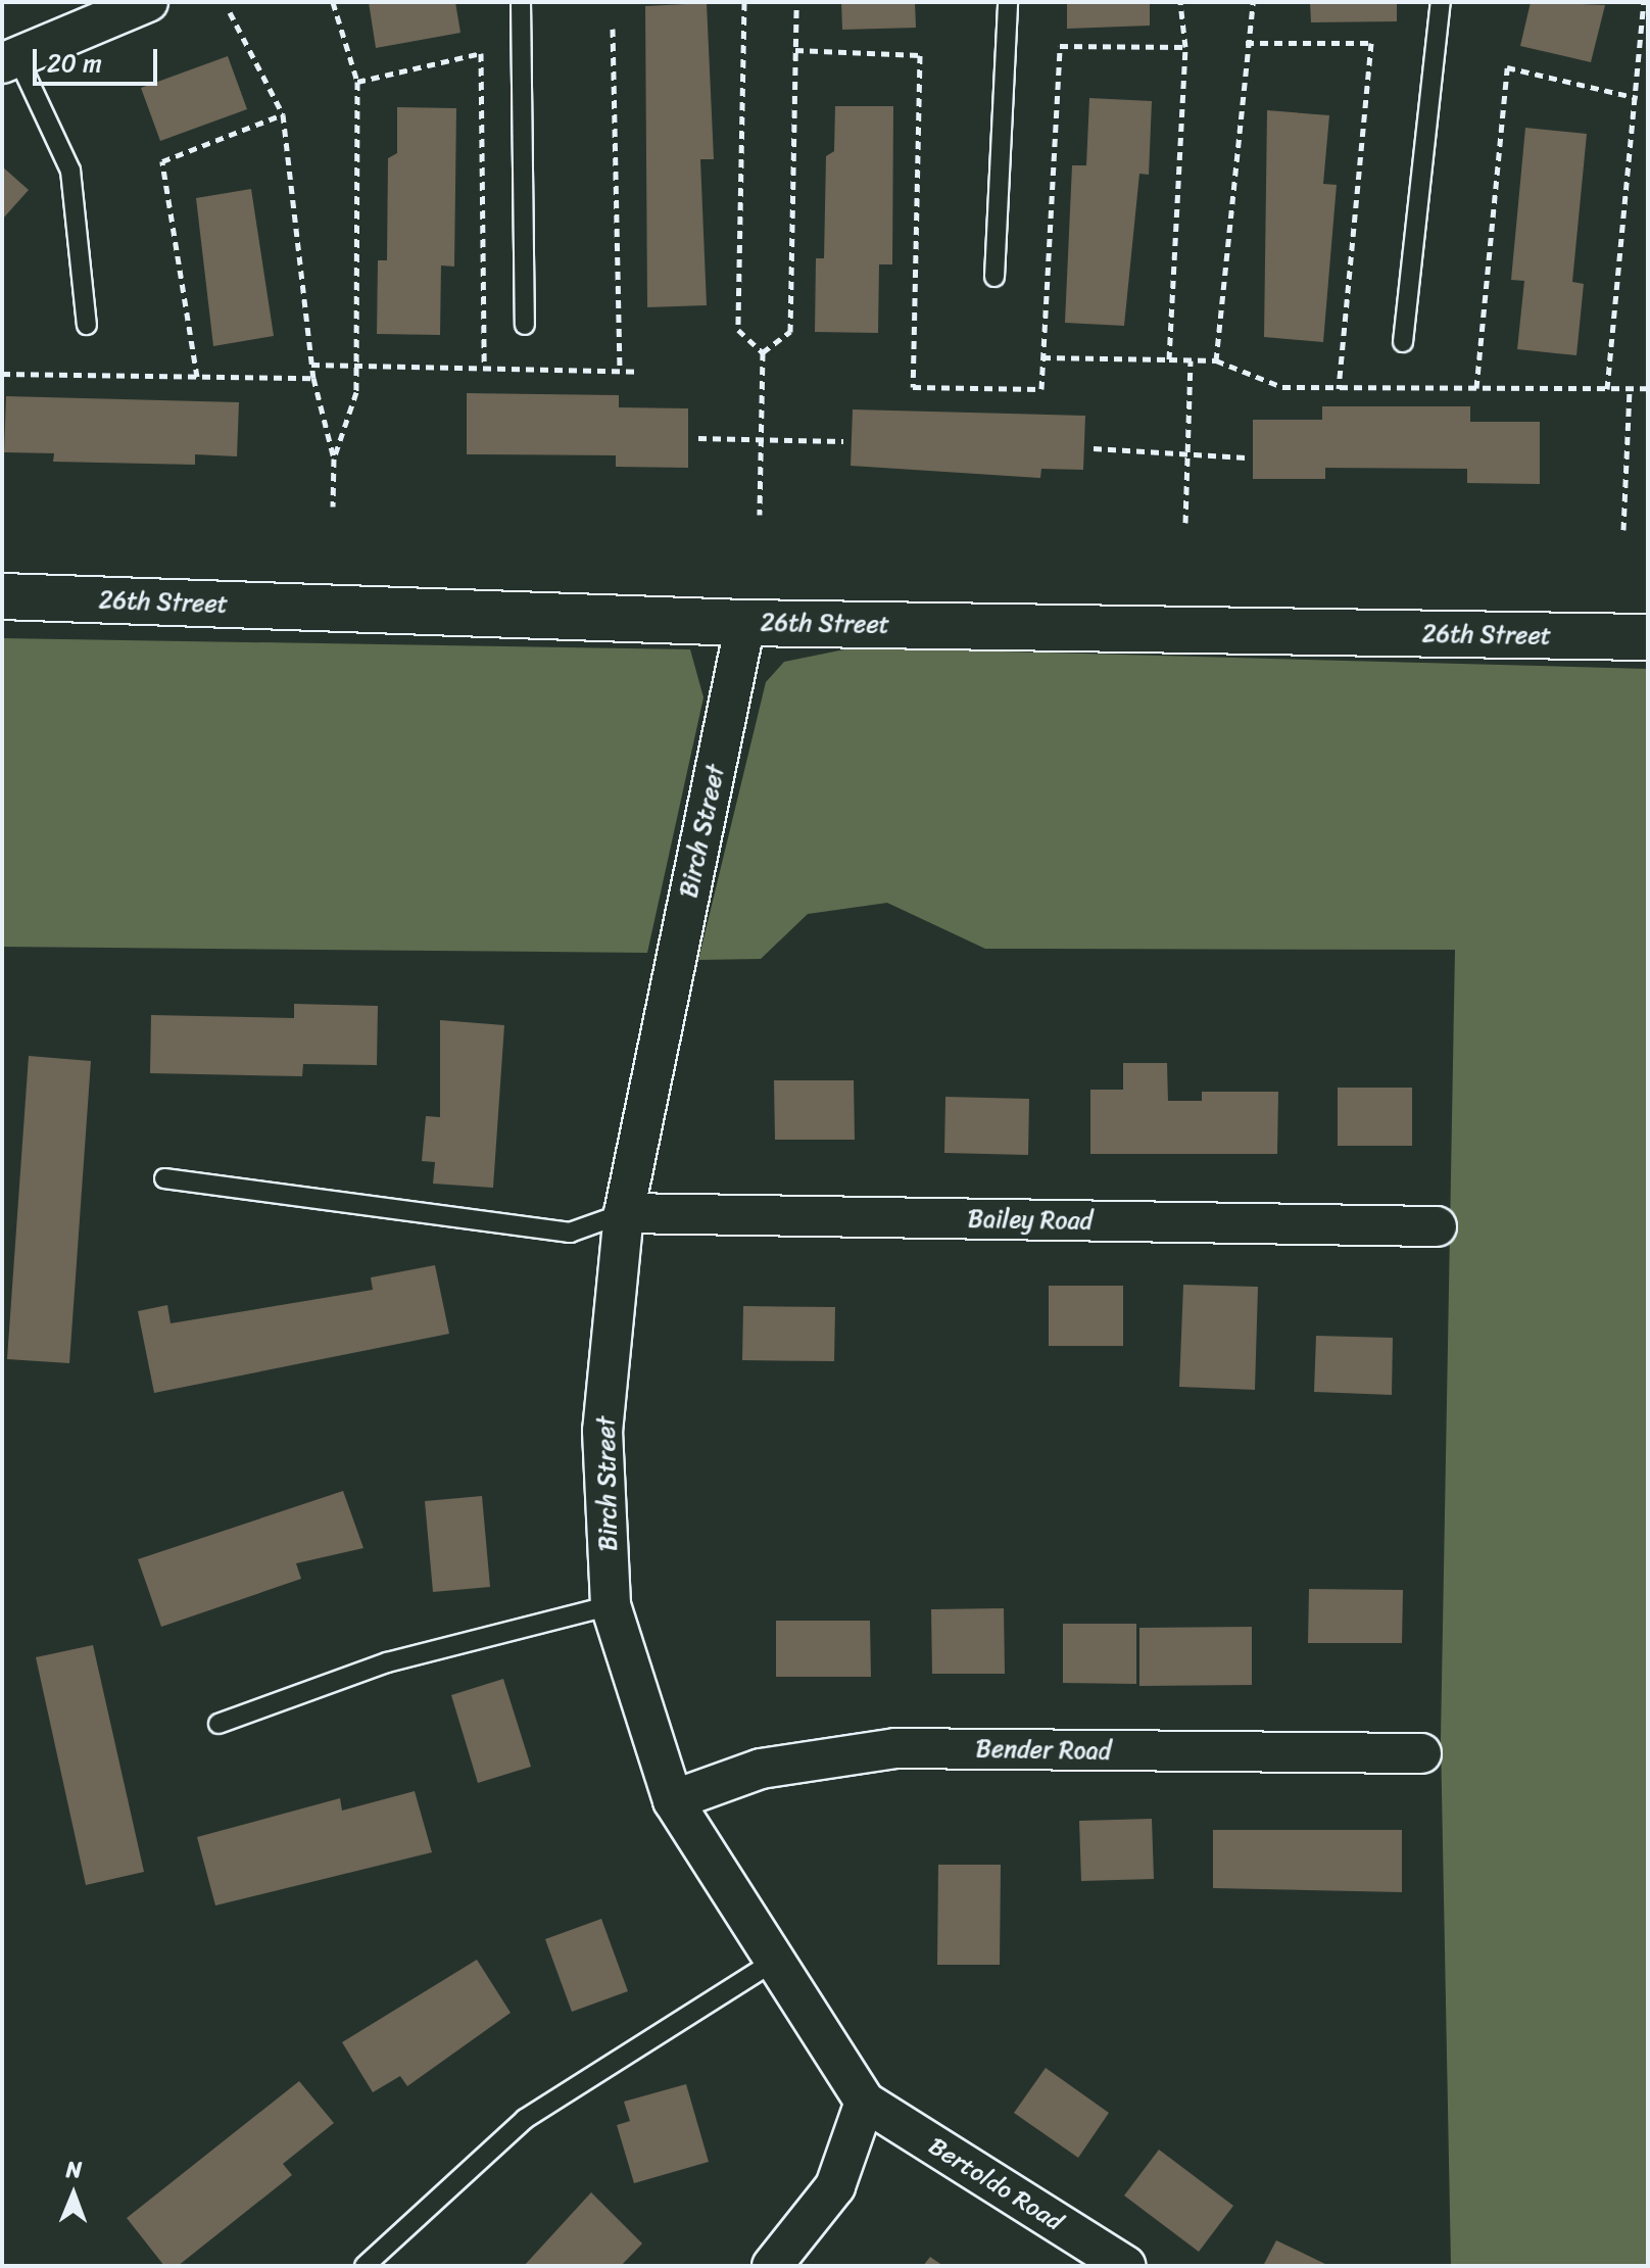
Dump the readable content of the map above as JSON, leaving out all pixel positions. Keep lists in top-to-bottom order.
{
  "streets": {
    "street": [
      "26th Street",
      "Birch Street",
      "Bailey Road",
      "Bender Road",
      "Bertoldo Road"
    ]
  },
  "crossings": [
    ["26th Street", "Birch Street"],
    ["Birch Street", "Bailey Road"],
    ["Birch Street", "Bender Road"],
    ["Birch Street", "Bertoldo Road"]
  ],
  "scale_bar": "20 m",
  "north": "top"
}
